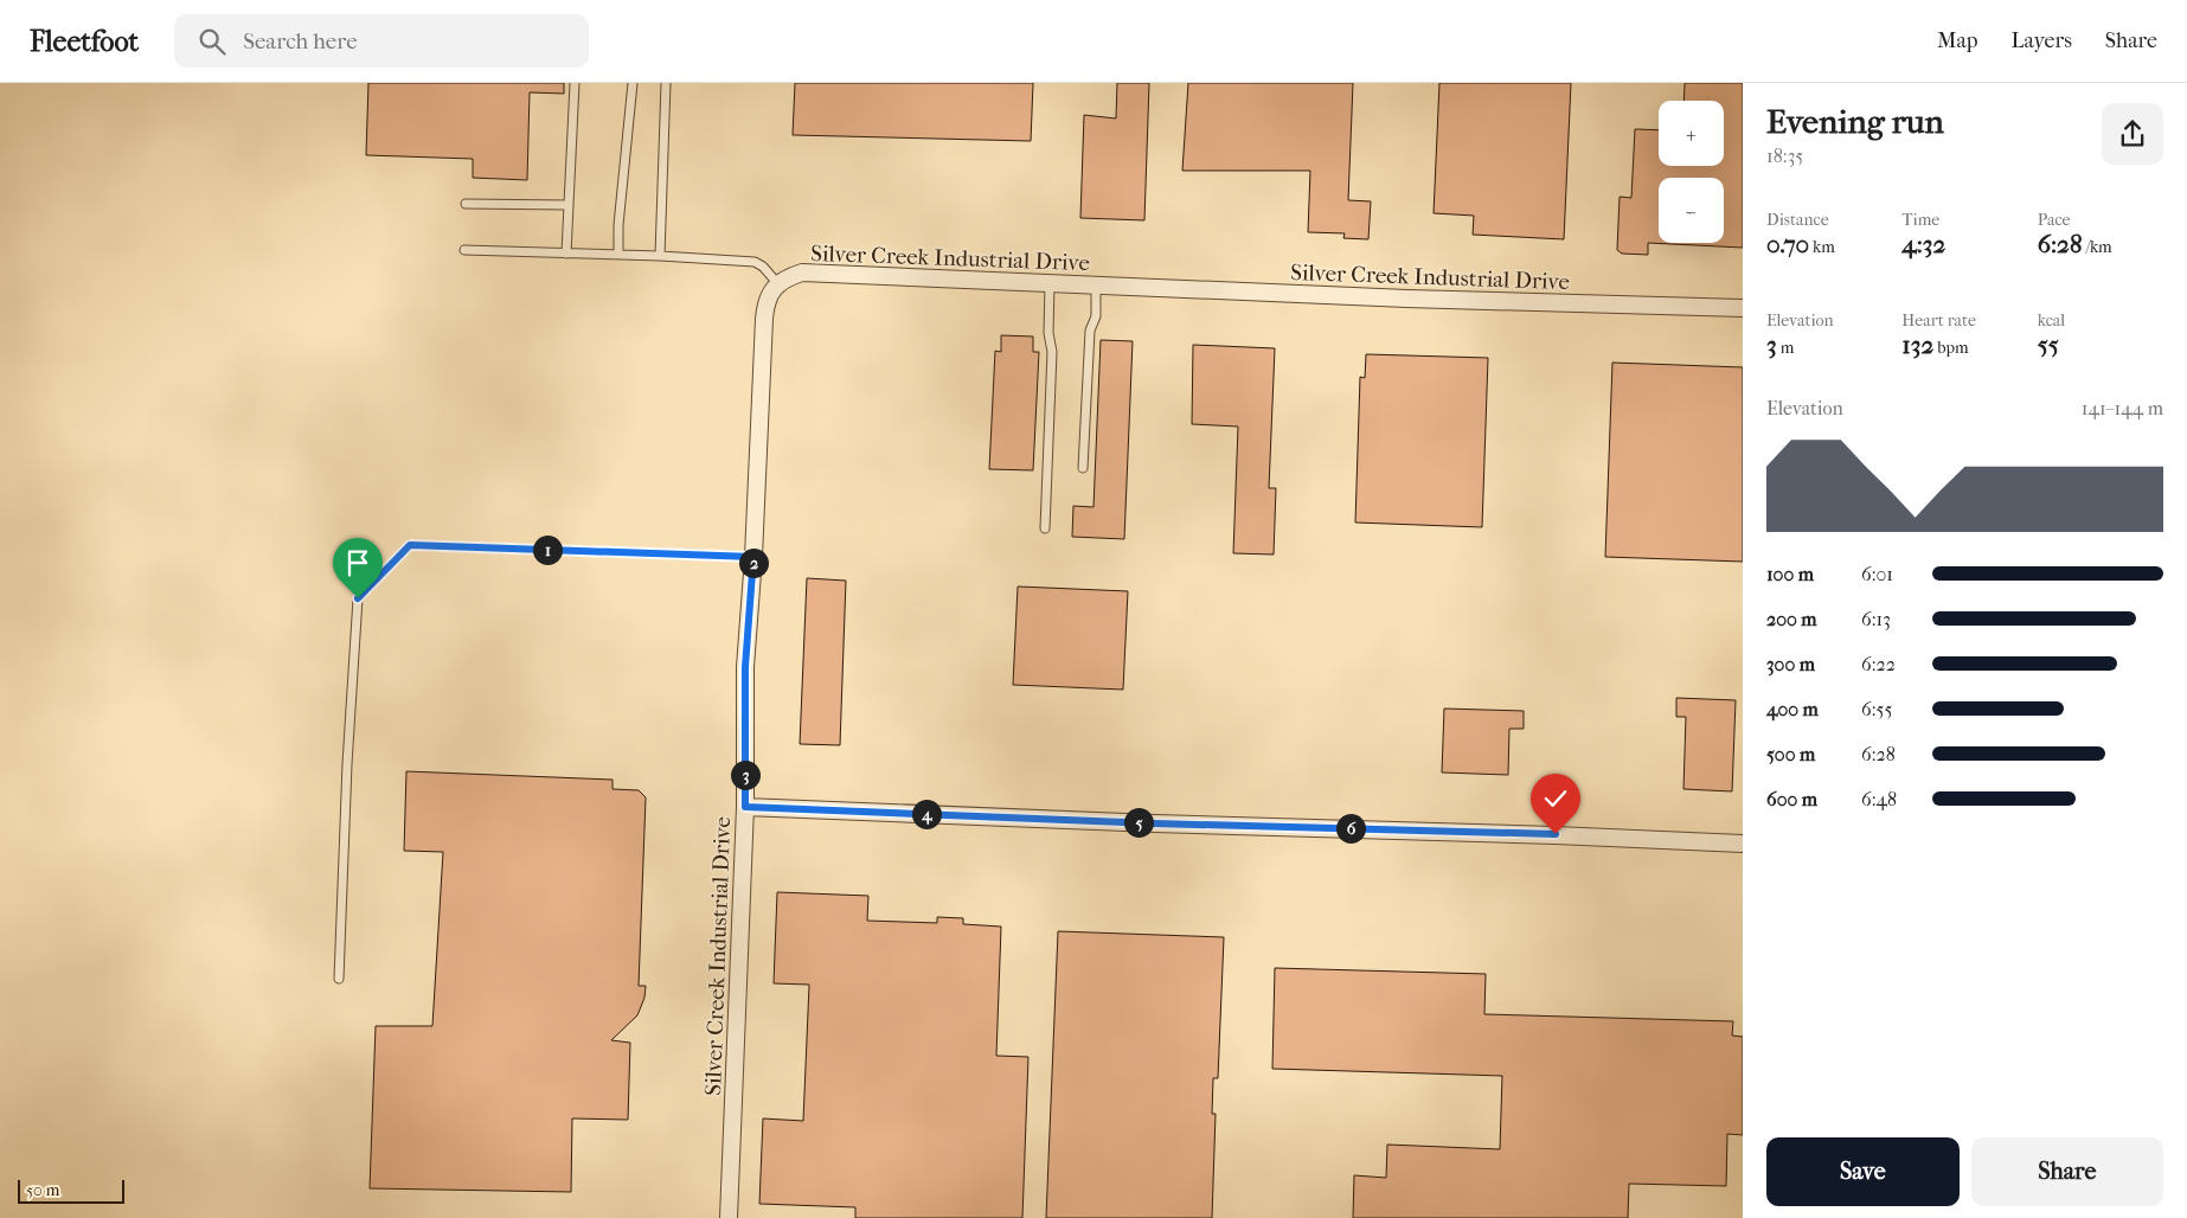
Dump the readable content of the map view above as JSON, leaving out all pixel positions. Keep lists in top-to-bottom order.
{
  "streets": {
    "street": ["Silver Creek Industrial Drive"]
  },
  "scale_bar": "50 m",
  "page": {
    "header": "Fleetfoot",
    "search": "Search here",
    "nav": ["Map", "Layers", "Share"],
    "heading": ["Evening run", "18:35"],
    "map_buttons": ["+", "−"],
    "stats": [
      ["Distance", "0.70 km"],
      ["Time", "4:32"],
      ["Pace", "6:28 /km"],
      ["Elevation", "3 m"],
      ["Heart rate", "132 bpm"],
      ["kcal", "55"]
    ],
    "chart": ["Elevation", "141–144 m"],
    "pins": [
      "1",
      "2",
      "3",
      "4",
      "5",
      "6"
    ],
    "list": [
      {
        "name": "100 m",
        "note": "6:01"
      },
      {
        "name": "200 m",
        "note": "6:13"
      },
      {
        "name": "300 m",
        "note": "6:22"
      },
      {
        "name": "400 m",
        "note": "6:55"
      },
      {
        "name": "500 m",
        "note": "6:28"
      },
      {
        "name": "600 m",
        "note": "6:48"
      }
    ],
    "buttons": ["Save", "Share"],
    "scale": "50 m"
  }
}
